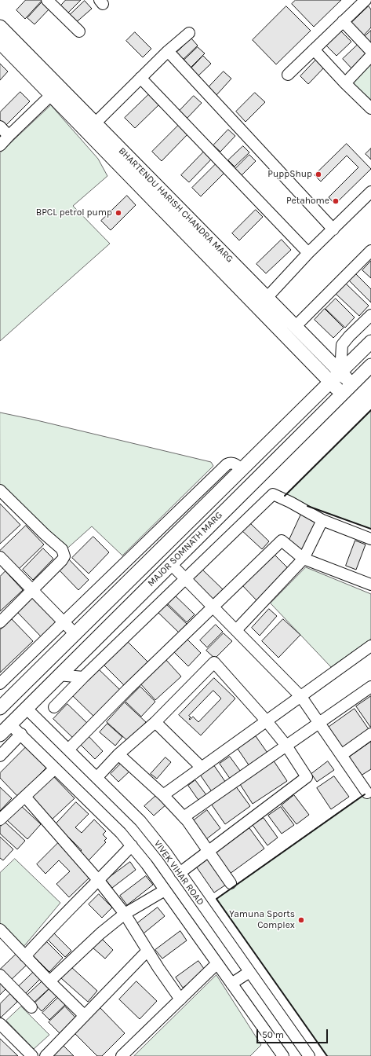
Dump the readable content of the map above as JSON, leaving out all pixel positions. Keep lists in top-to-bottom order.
{
  "streets": {
    "main road": ["BHARTENDU HARISH CHANDRA MARG", "MAJOR SOMNATH MARG"],
    "street": ["VIVEK VIHAR ROAD"]
  },
  "crossings": [
    ["BHARTENDU HARISH CHANDRA MARG", "MAJOR SOMNATH MARG"],
    ["MAJOR SOMNATH MARG", "VIVEK VIHAR ROAD"]
  ],
  "places": [
    "PuppShup",
    "Petahome",
    "BPCL petrol pump",
    "Yamuna Sports Complex"
  ],
  "scale_bar": "50 m"
}
